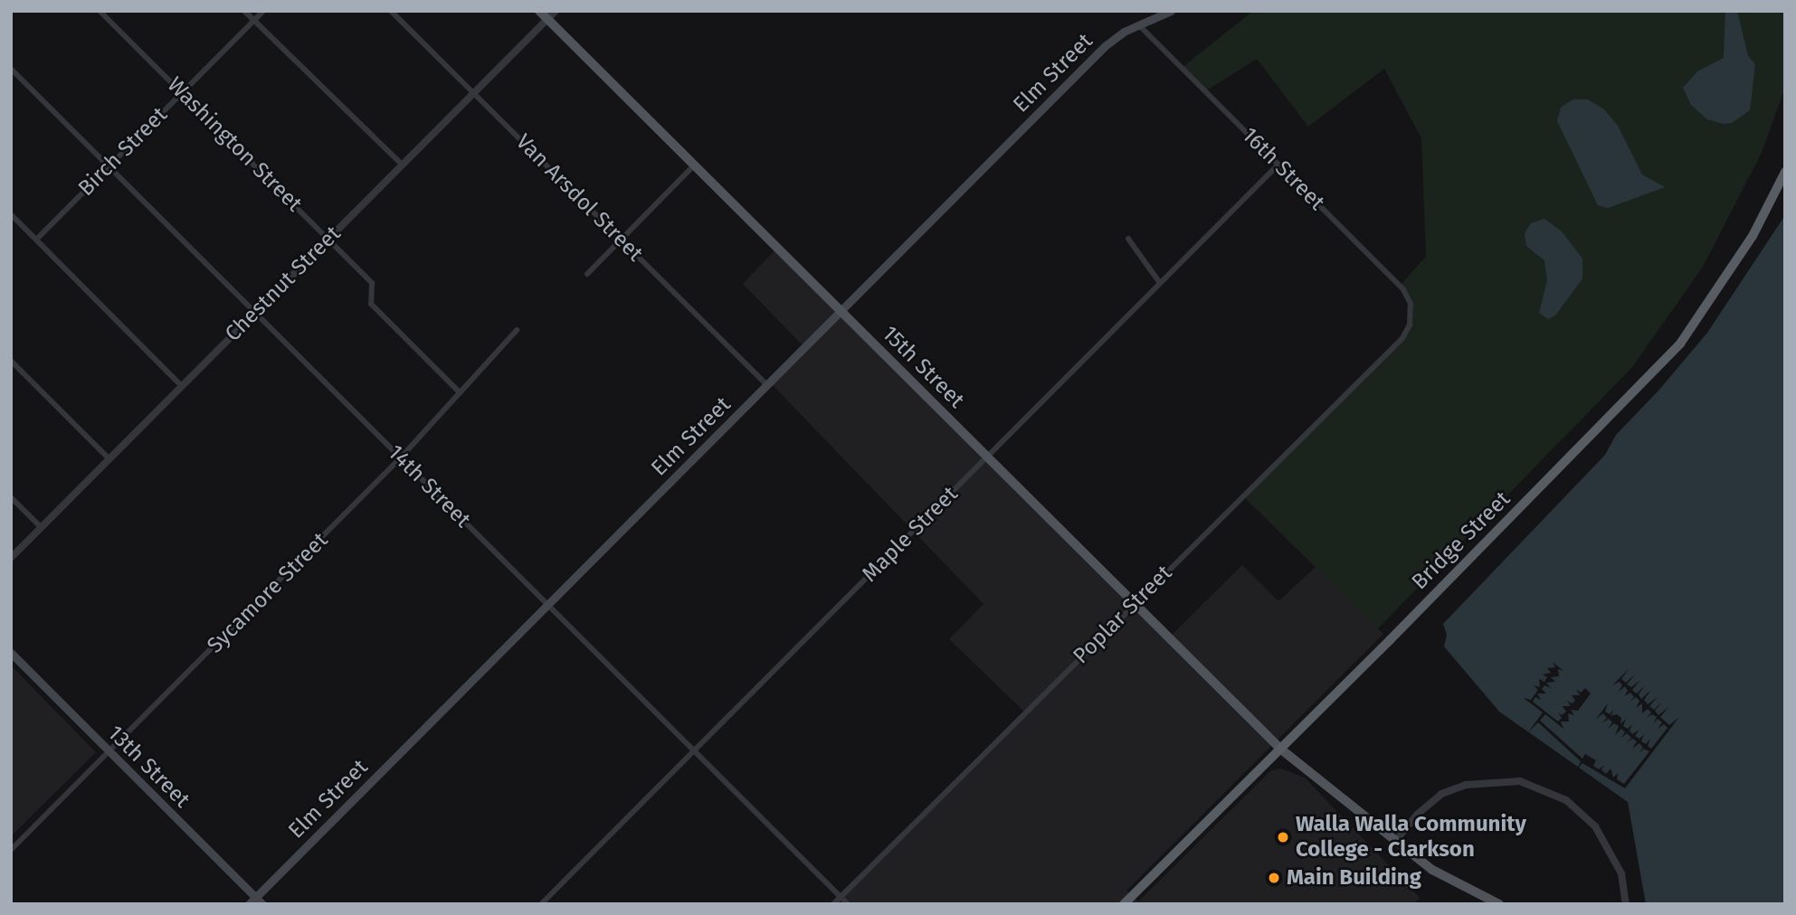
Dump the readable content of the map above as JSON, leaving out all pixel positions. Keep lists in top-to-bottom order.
{
  "streets": {
    "highway": ["Bridge Street"],
    "main road": ["Elm Street", "15th Street", "13th Street"],
    "street": [
      "Washington Street",
      "Birch Street",
      "16th Street",
      "Van Arsdol Street",
      "Chestnut Street",
      "14th Street",
      "Maple Street",
      "Sycamore Street",
      "Poplar Street"
    ]
  },
  "crossings": [
    ["Elm Street", "16th Street"],
    ["Elm Street", "Van Arsdol Street"],
    ["Elm Street", "15th Street"],
    ["Elm Street", "14th Street"],
    ["Elm Street", "13th Street"],
    ["Washington Street", "Birch Street"],
    ["Washington Street", "Chestnut Street"],
    ["Washington Street", "Sycamore Street"],
    ["Birch Street", "14th Street"],
    ["16th Street", "Maple Street"],
    ["16th Street", "Poplar Street"],
    ["Van Arsdol Street", "Chestnut Street"],
    ["Chestnut Street", "15th Street"],
    ["Chestnut Street", "14th Street"],
    ["15th Street", "Maple Street"],
    ["15th Street", "Bridge Street"],
    ["15th Street", "Poplar Street"],
    ["14th Street", "Maple Street"],
    ["14th Street", "Sycamore Street"],
    ["14th Street", "Poplar Street"],
    ["Sycamore Street", "13th Street"]
  ],
  "places": ["Walla Walla Community College - Clarkson", "Main Building"]
}
